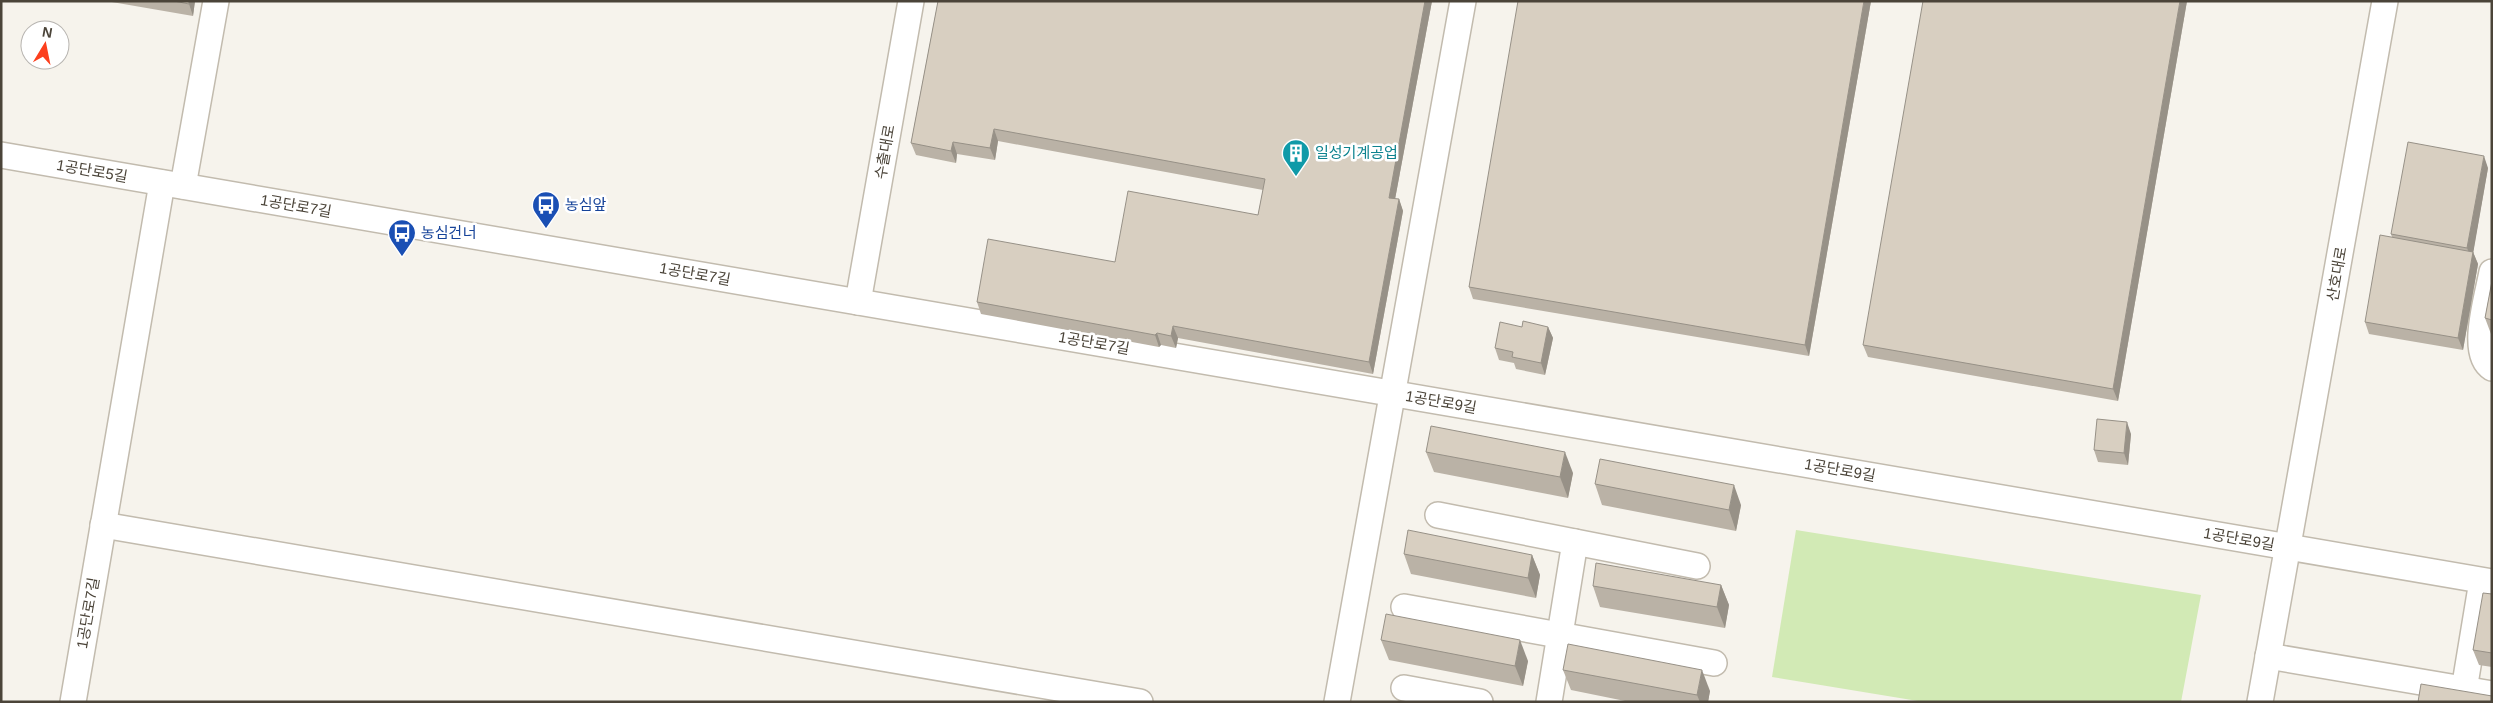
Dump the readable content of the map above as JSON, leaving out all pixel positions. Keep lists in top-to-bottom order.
{
  "streets": {
    "street": [
      "수출대로",
      "1공단로5길",
      "1공단로7길",
      "산호대로",
      "1공단로9길"
    ]
  },
  "crossings": [
    ["수출대로", "1공단로7길"],
    ["1공단로5길", "1공단로7길"],
    ["1공단로7길", "1공단로9길"],
    ["산호대로", "1공단로9길"]
  ],
  "places": {
    "building": ["일성기계공업"],
    "bus stop": ["농심앞", "농심건너"]
  },
  "north": "top"
}
